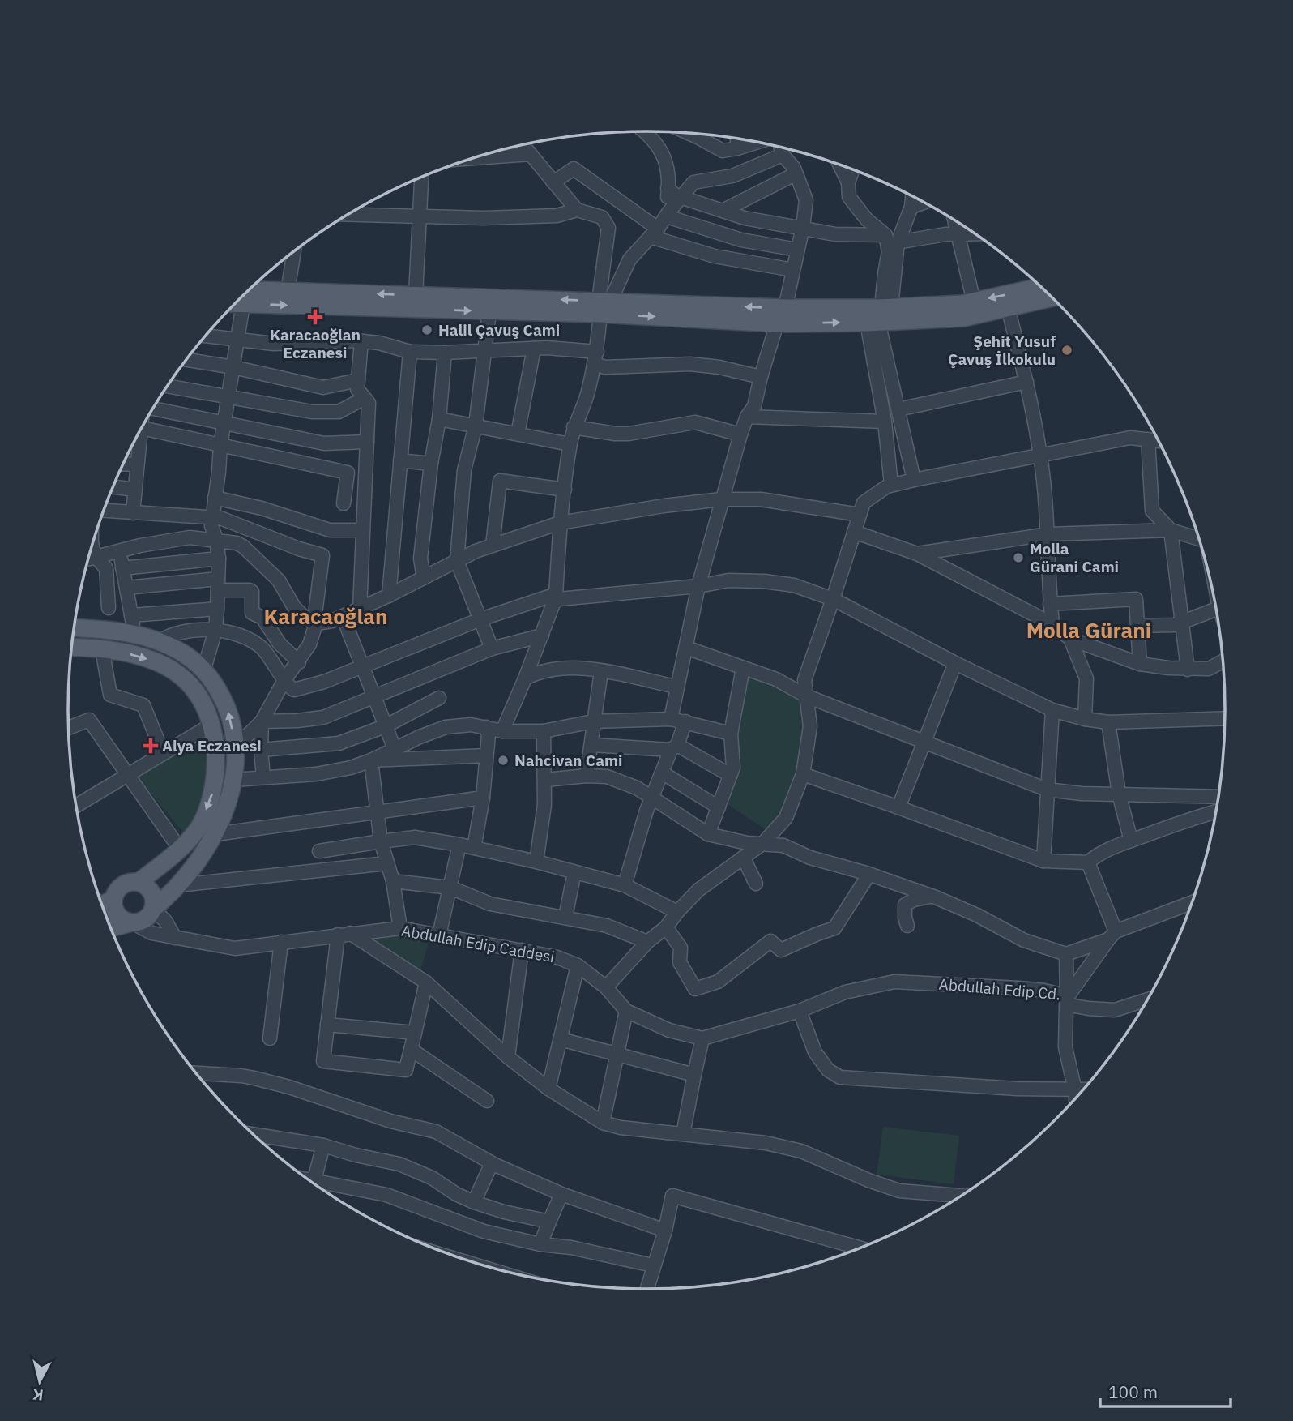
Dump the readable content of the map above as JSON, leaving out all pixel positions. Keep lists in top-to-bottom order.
{
  "streets": {
    "street": ["Abdullah Edip Caddesi", "Abdullah Edip Cd."]
  },
  "crossings": [
    ["Abdullah Edip Caddesi", "Abdullah Edip Cd."]
  ],
  "districts": ["Karacaoğlan", "Molla Gürani"],
  "places": {
    "health": ["Karacaoğlan Eczanesi", "Alya Eczanesi"],
    "other": [
      "Halil Çavuş Cami",
      "Şehit Yusuf Çavuş İlkokulu",
      "Molla Gürani Cami",
      "Nahcivan Cami"
    ]
  },
  "scale_bar": "100 m",
  "north": "bottom"
}
